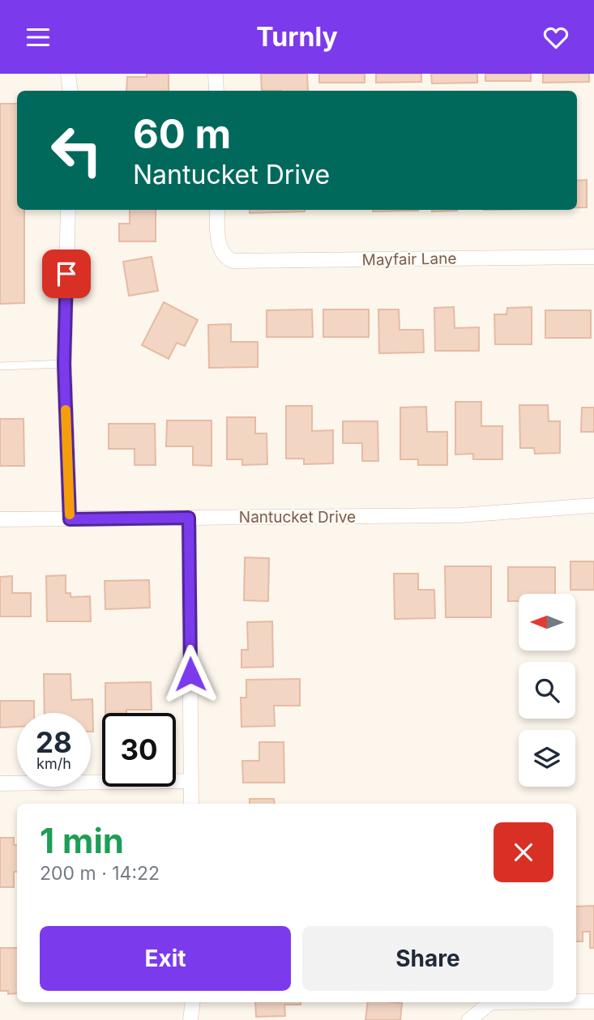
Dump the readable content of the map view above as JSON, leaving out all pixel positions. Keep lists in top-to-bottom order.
{
  "streets": {
    "street": ["Mayfair Lane", "Nantucket Drive"]
  },
  "north": "left",
  "page": {
    "header": "Turnly",
    "turn": ["60 m", "Nantucket Drive"],
    "speed": "28 km/h",
    "limit": "30",
    "heading": ["1 min", "200 m · 14:22"],
    "buttons": ["Exit", "Share"]
  }
}
